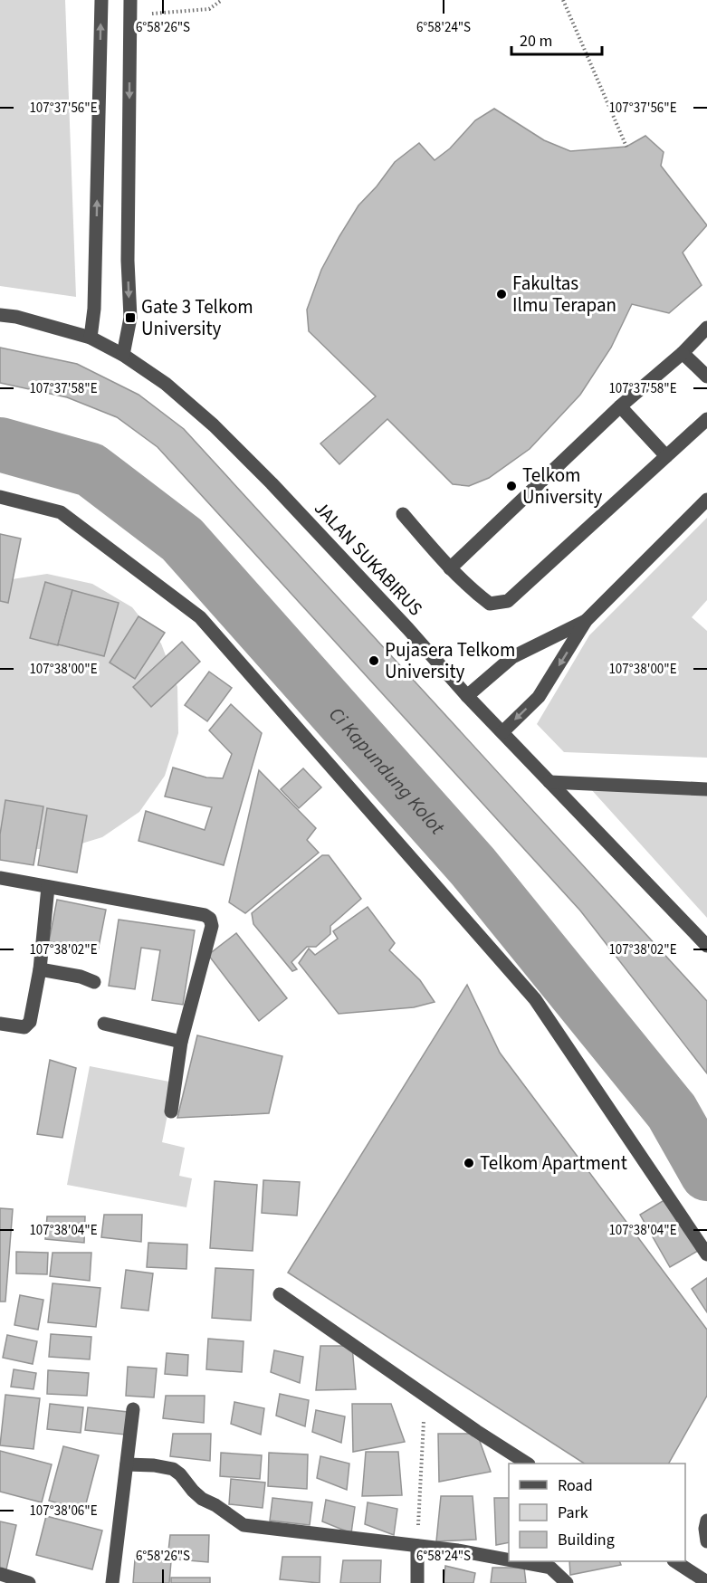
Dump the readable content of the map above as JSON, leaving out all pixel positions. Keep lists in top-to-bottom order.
{
  "streets": {
    "street": ["JALAN SUKABIRUS"]
  },
  "water": ["Ci Kapundung Kolot"],
  "places": {
    "other": [
      "Fakultas Ilmu Terapan",
      "Telkom University",
      "Pujasera Telkom University",
      "Telkom Apartment"
    ],
    "transit": ["Gate 3 Telkom University"]
  },
  "legend": ["Road", "Park", "Building"],
  "scale_bar": "20 m",
  "coordinates": [
    "6°58'26\"S",
    "6°58'24\"S",
    "107°37'56\"E",
    "107°37'58\"E",
    "107°38'00\"E",
    "107°38'02\"E",
    "107°38'04\"E",
    "107°38'06\"E"
  ]
}
